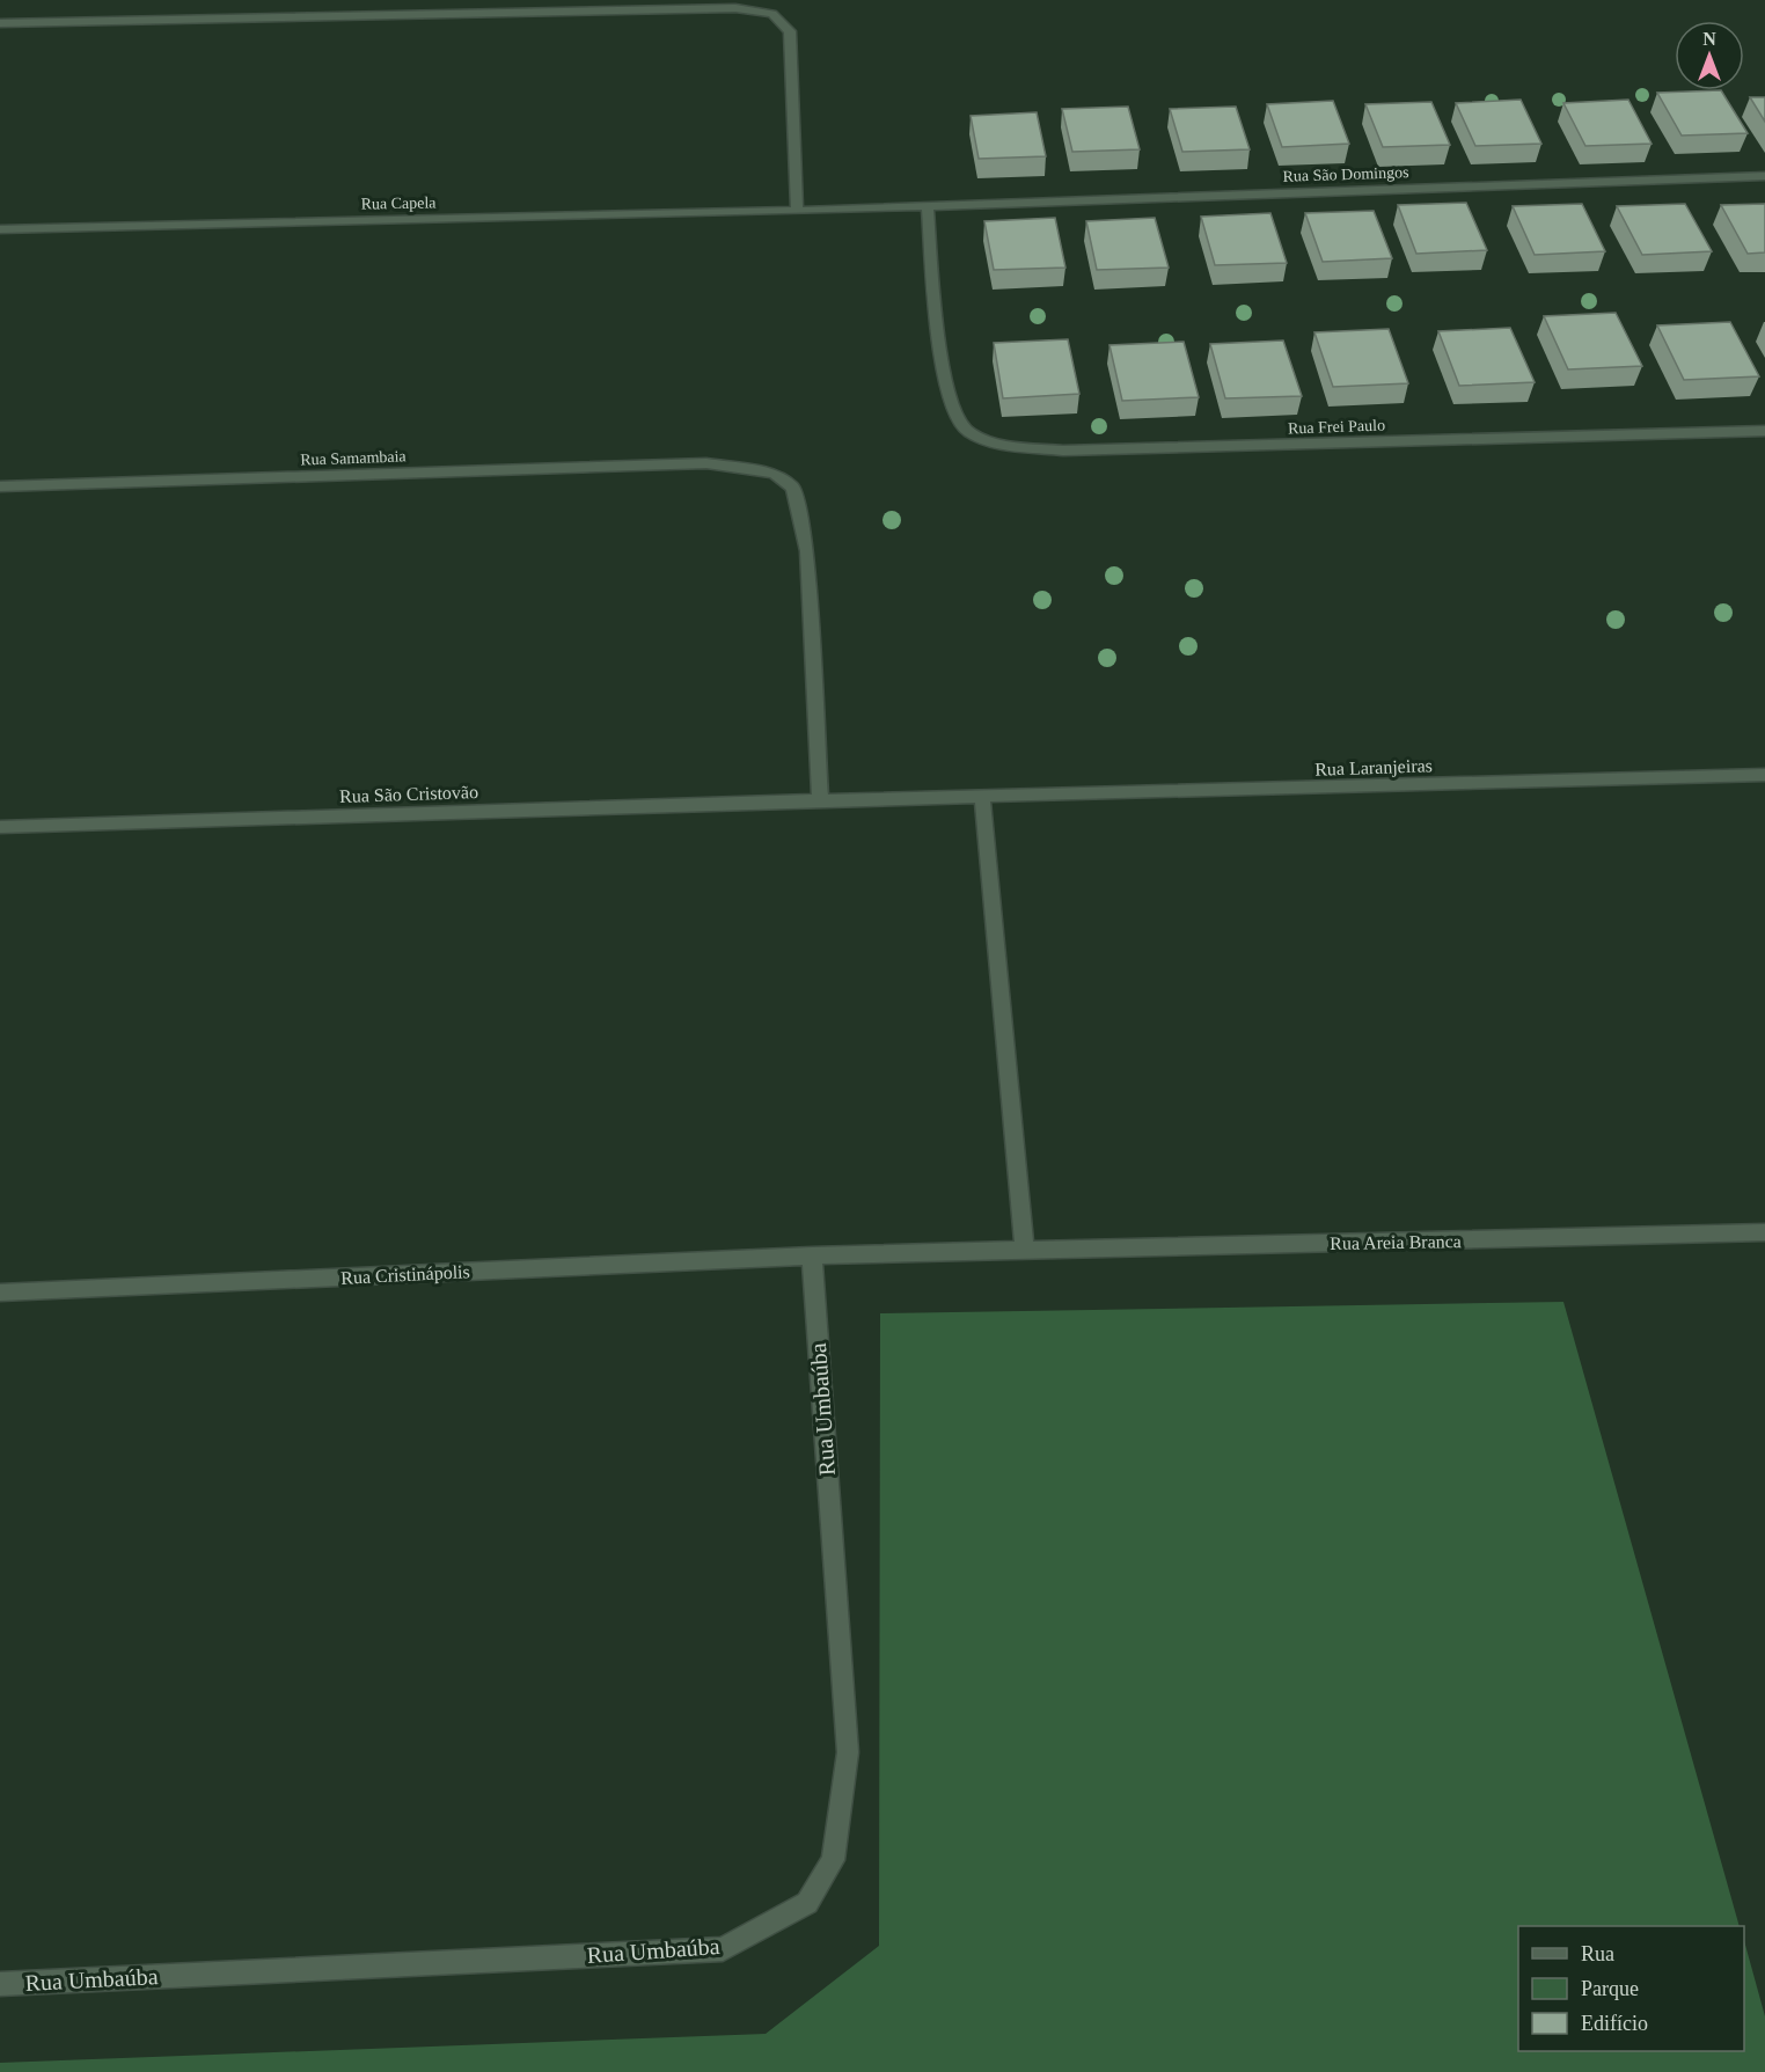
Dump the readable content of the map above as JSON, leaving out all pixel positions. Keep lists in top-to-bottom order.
{
  "streets": {
    "street": [
      "Rua São Domingos",
      "Rua Capela",
      "Rua Frei Paulo",
      "Rua Samambaia",
      "Rua Laranjeiras",
      "Rua São Cristovão",
      "Rua Areia Branca",
      "Rua Cristinápolis",
      "Rua Umbaúba"
    ]
  },
  "crossings": [
    ["Rua São Domingos", "Rua Capela"],
    ["Rua São Domingos", "Rua Frei Paulo"],
    ["Rua Samambaia", "Rua Laranjeiras"],
    ["Rua Samambaia", "Rua São Cristovão"],
    ["Rua Laranjeiras", "Rua São Cristovão"],
    ["Rua Areia Branca", "Rua Cristinápolis"],
    ["Rua Areia Branca", "Rua Umbaúba"],
    ["Rua Cristinápolis", "Rua Umbaúba"]
  ],
  "legend": ["Rua", "Parque", "Edifício"],
  "north": "top"
}
